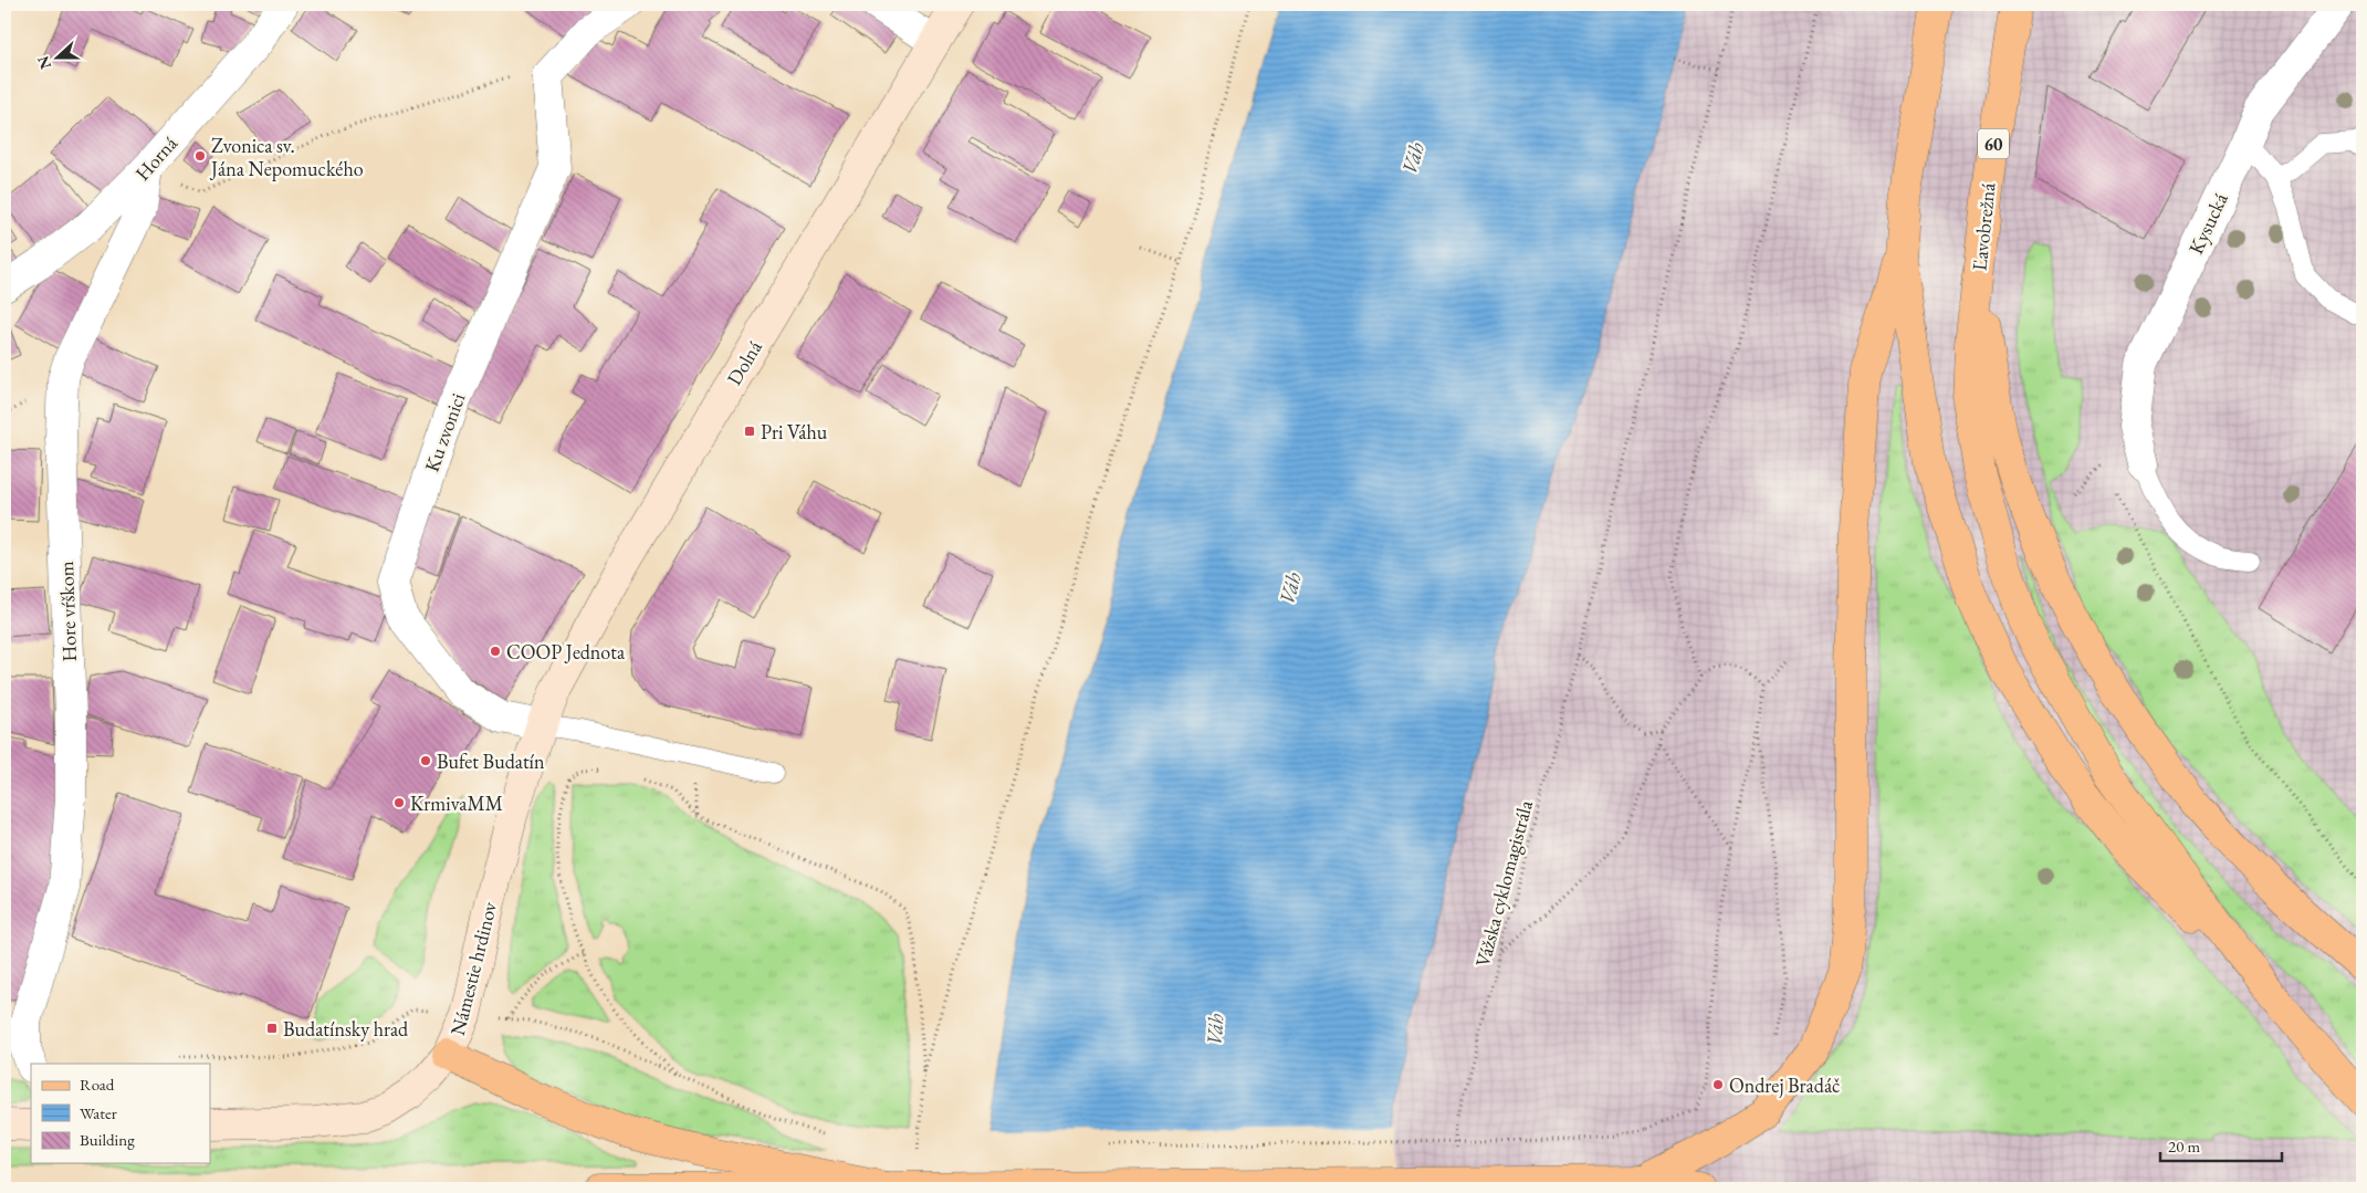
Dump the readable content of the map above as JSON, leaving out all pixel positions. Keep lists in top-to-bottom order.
{
  "streets": {
    "main road": [
      "60",
      "Ľavobrežná",
      "Dolná",
      "Námestie hrdinov"
    ],
    "street": [
      "Horná",
      "Kysucká",
      "Ku zvonici",
      "Hore vŕškom"
    ],
    "path": ["Vážska cyklomagistrála"]
  },
  "crossings": [
    ["Horná", "Hore vŕškom"],
    ["Dolná", "Ku zvonici"],
    ["Dolná", "Námestie hrdinov"],
    ["Ku zvonici", "Námestie hrdinov"]
  ],
  "water": ["Váh"],
  "places": {
    "other": [
      "Zvonica sv. Jána Nepomuckého",
      "COOP Jednota",
      "Bufet Budatín",
      "KrmivaMM",
      "Ondrej Bradáč"
    ],
    "transit": ["Pri Váhu", "Budatínsky hrad"]
  },
  "legend": ["Road", "Water", "Building"],
  "scale_bar": "20 m",
  "north": "left"
}
